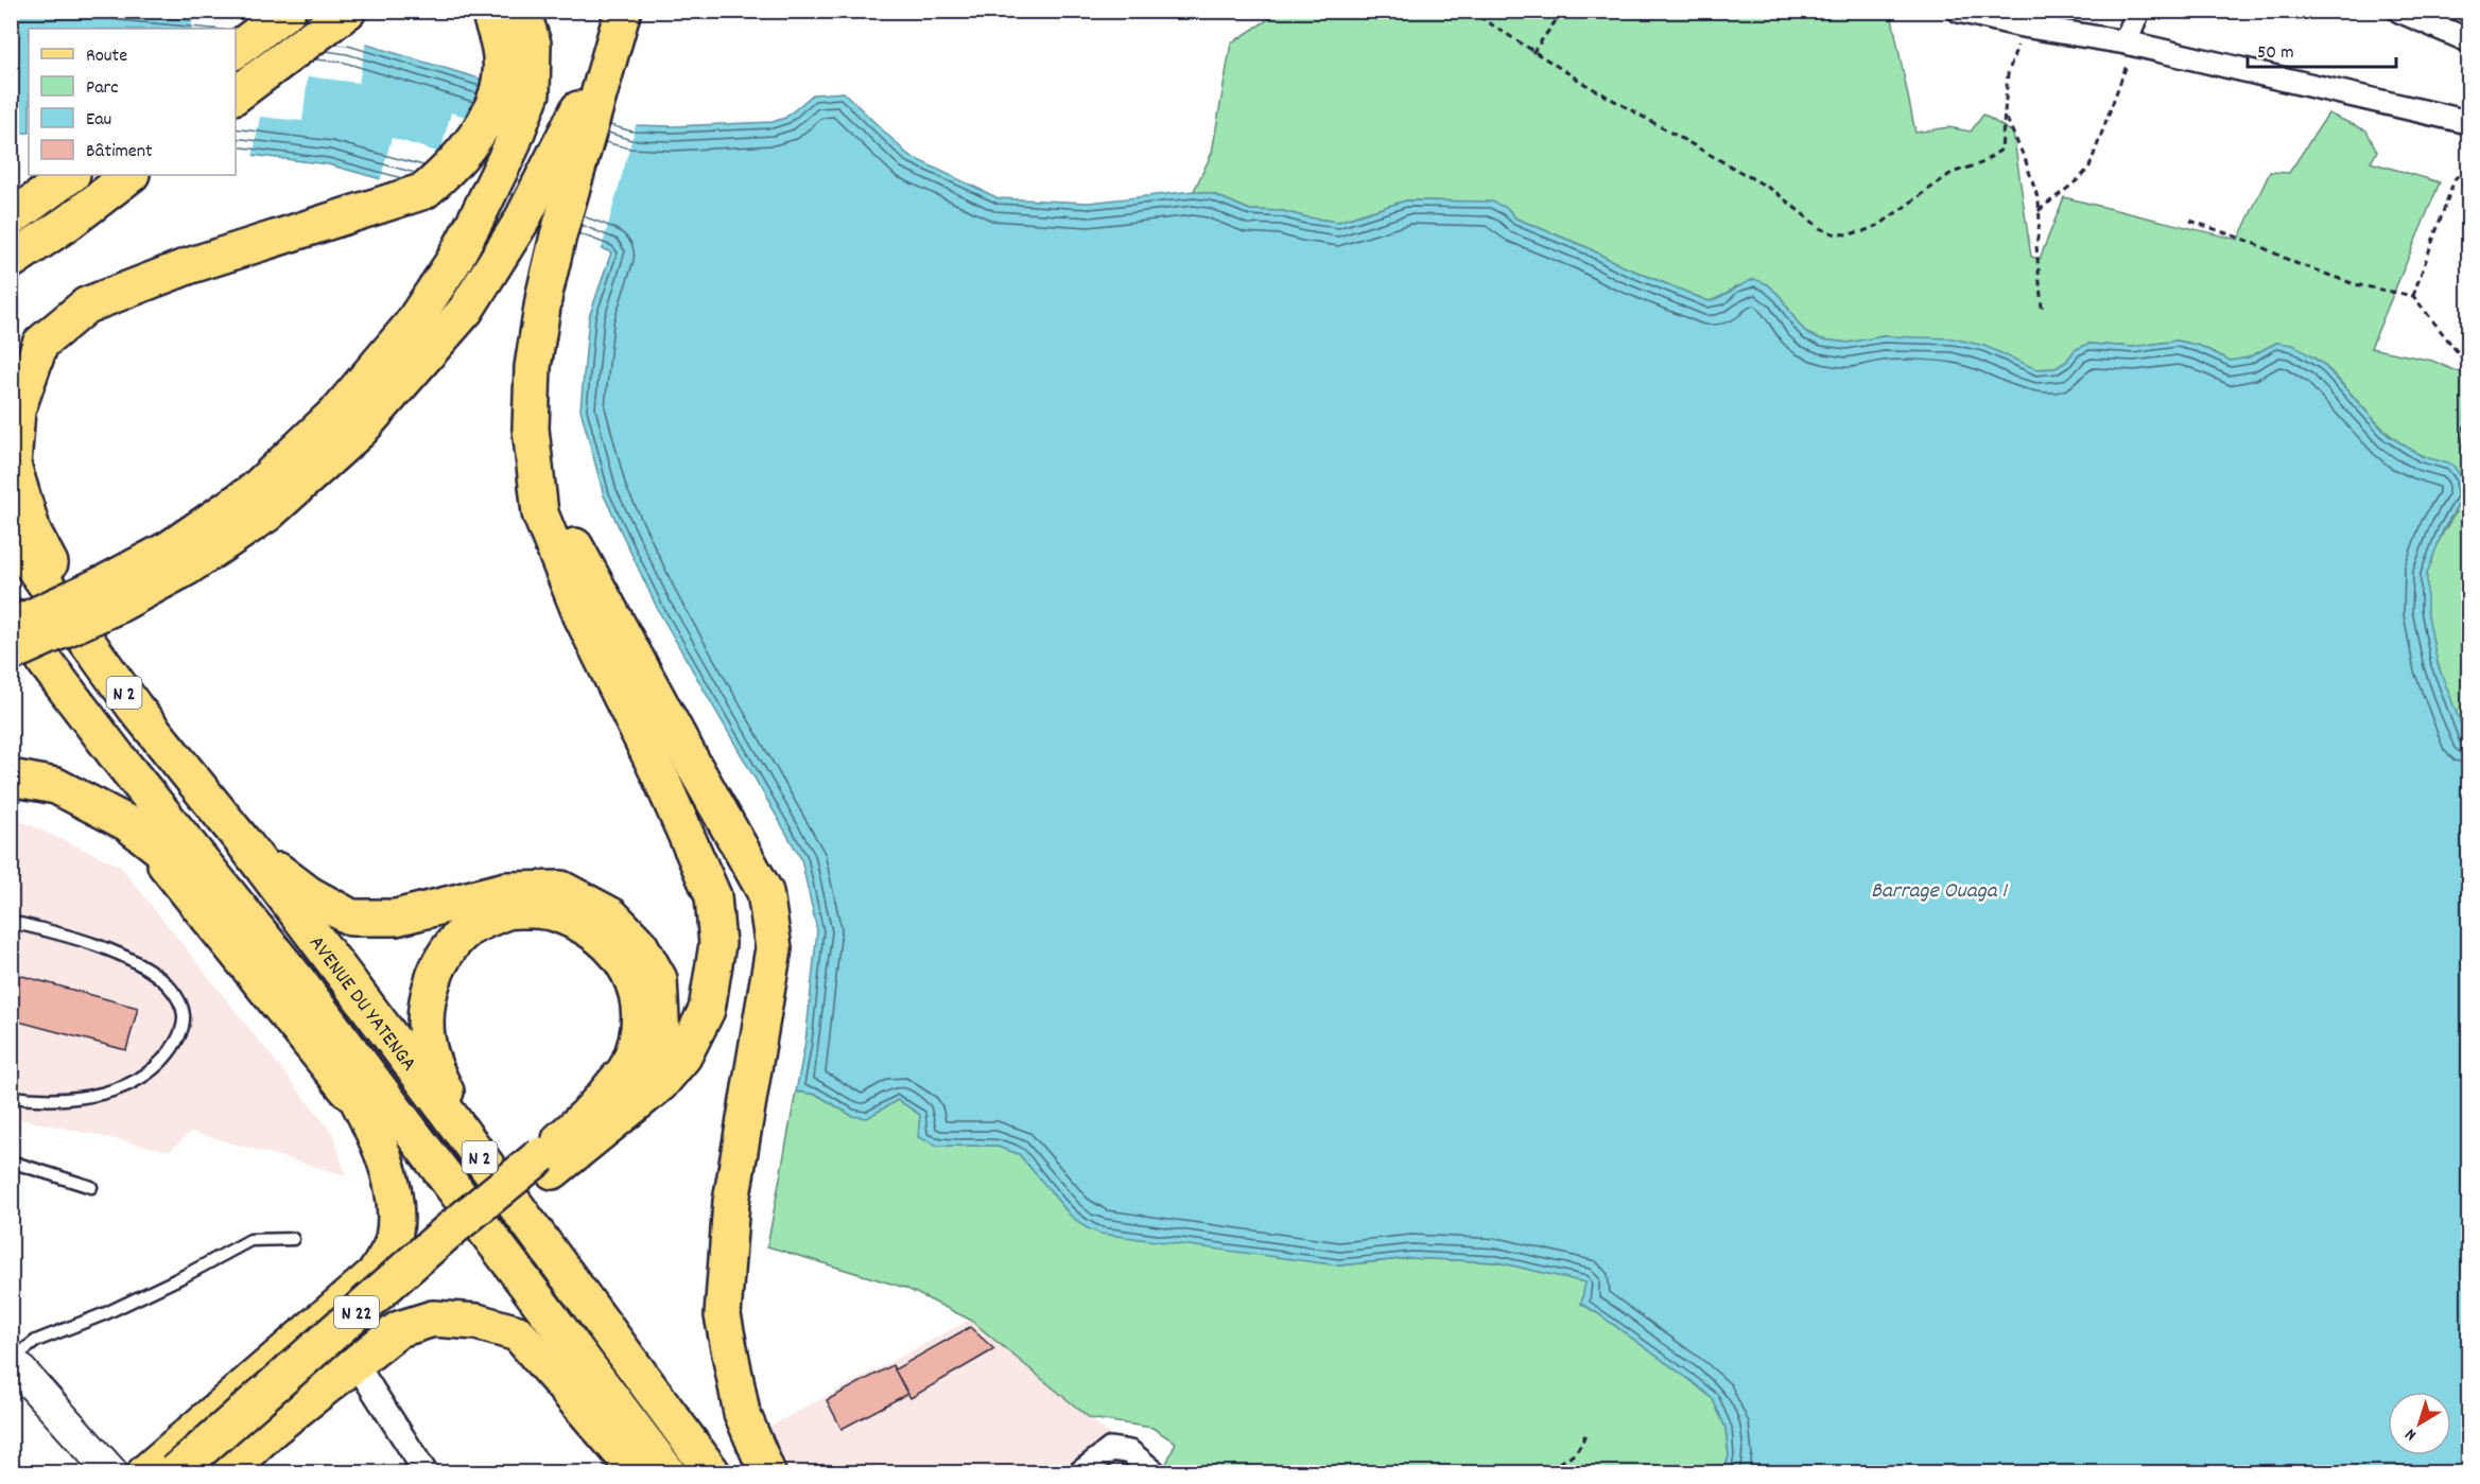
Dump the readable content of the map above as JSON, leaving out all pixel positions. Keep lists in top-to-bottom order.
{
  "streets": {
    "main road": ["N 2", "AVENUE DU YATENGA", "N 22"]
  },
  "water": ["Barrage Ouaga 1"],
  "legend": [
    "Route",
    "Parc",
    "Eau",
    "Bâtiment"
  ],
  "scale_bar": "50 m",
  "north": "bottom left"
}
